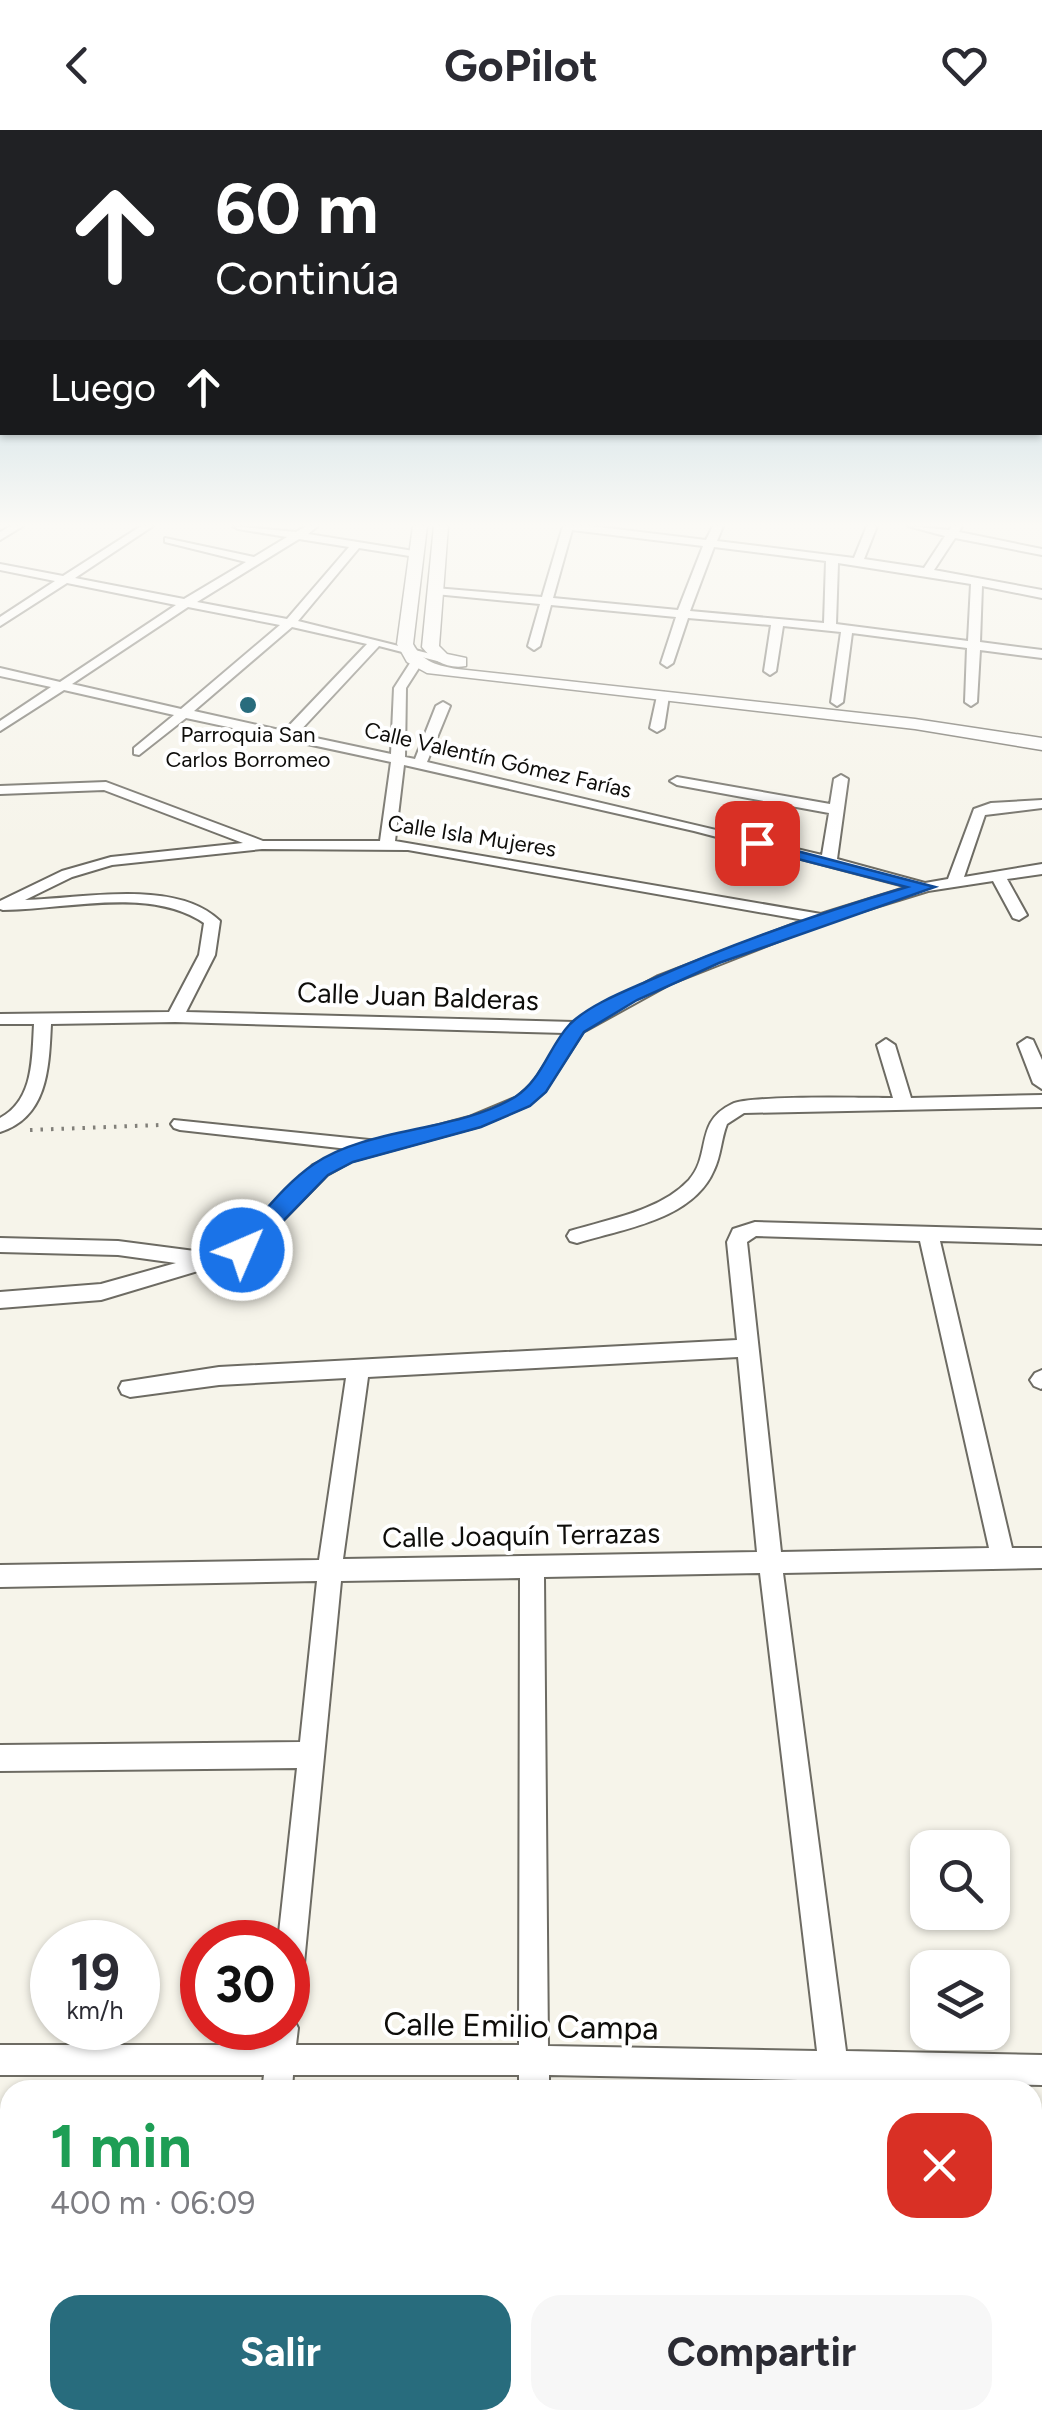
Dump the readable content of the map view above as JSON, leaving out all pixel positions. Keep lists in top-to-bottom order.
{
  "streets": {
    "street": [
      "Calle Valentín Gómez Farías",
      "Calle Isla Mujeres",
      "Calle Juan Balderas",
      "Calle Joaquín Terrazas",
      "Calle Emilio Campa"
    ]
  },
  "crossings": [
    ["Calle Valentín Gómez Farías", "Calle Juan Balderas"],
    ["Calle Isla Mujeres", "Calle Juan Balderas"]
  ],
  "places": ["Parroquia San Carlos Borromeo"],
  "page": {
    "header": "GoPilot",
    "turn": ["60 m", "Continúa"],
    "then": "Luego",
    "speed": "19 km/h",
    "limit": "30",
    "heading": ["1 min", "400 m · 06:09"],
    "buttons": ["Salir", "Compartir"]
  }
}
